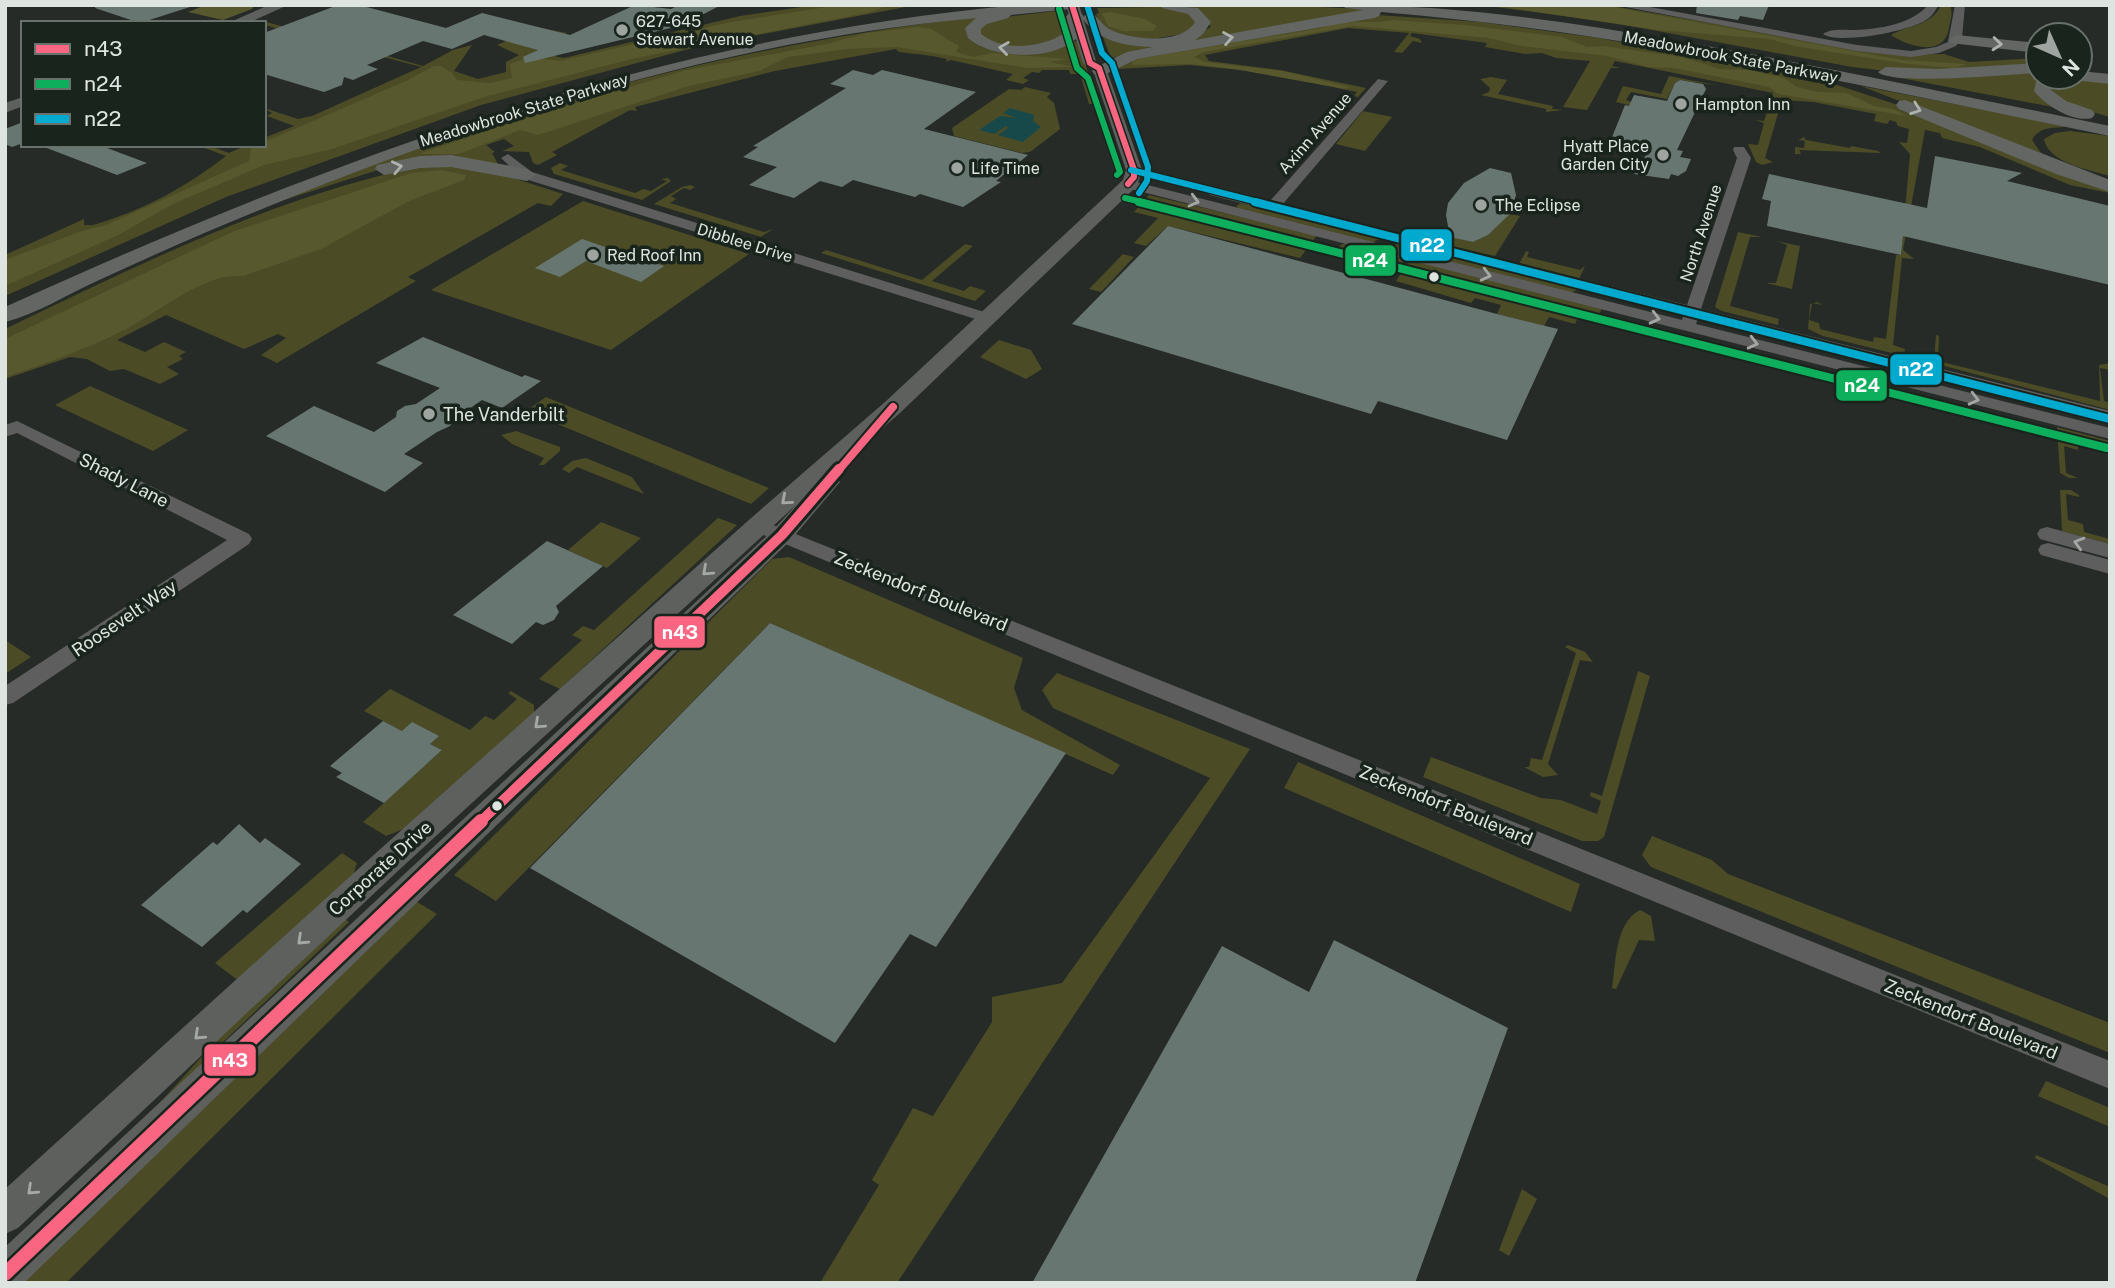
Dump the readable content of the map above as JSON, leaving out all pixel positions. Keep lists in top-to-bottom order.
{
  "streets": {
    "highway": ["Meadowbrook State Parkway"],
    "main road": ["Corporate Drive"],
    "street": [
      "Axinn Avenue",
      "North Avenue",
      "Dibblee Drive",
      "Shady Lane",
      "Zeckendorf Boulevard",
      "Roosevelt Way"
    ]
  },
  "crossings": [
    ["Shady Lane", "Roosevelt Way"],
    ["Zeckendorf Boulevard", "Corporate Drive"]
  ],
  "places": [
    "627-645 Stewart Avenue",
    "Hampton Inn",
    "Hyatt Place Garden City",
    "Life Time",
    "The Eclipse",
    "Red Roof Inn",
    "The Vanderbilt"
  ],
  "lines": ["transit line n43", "transit line n22", "transit line n24"],
  "legend": ["n43", "n24", "n22"],
  "north": "bottom right"
}
